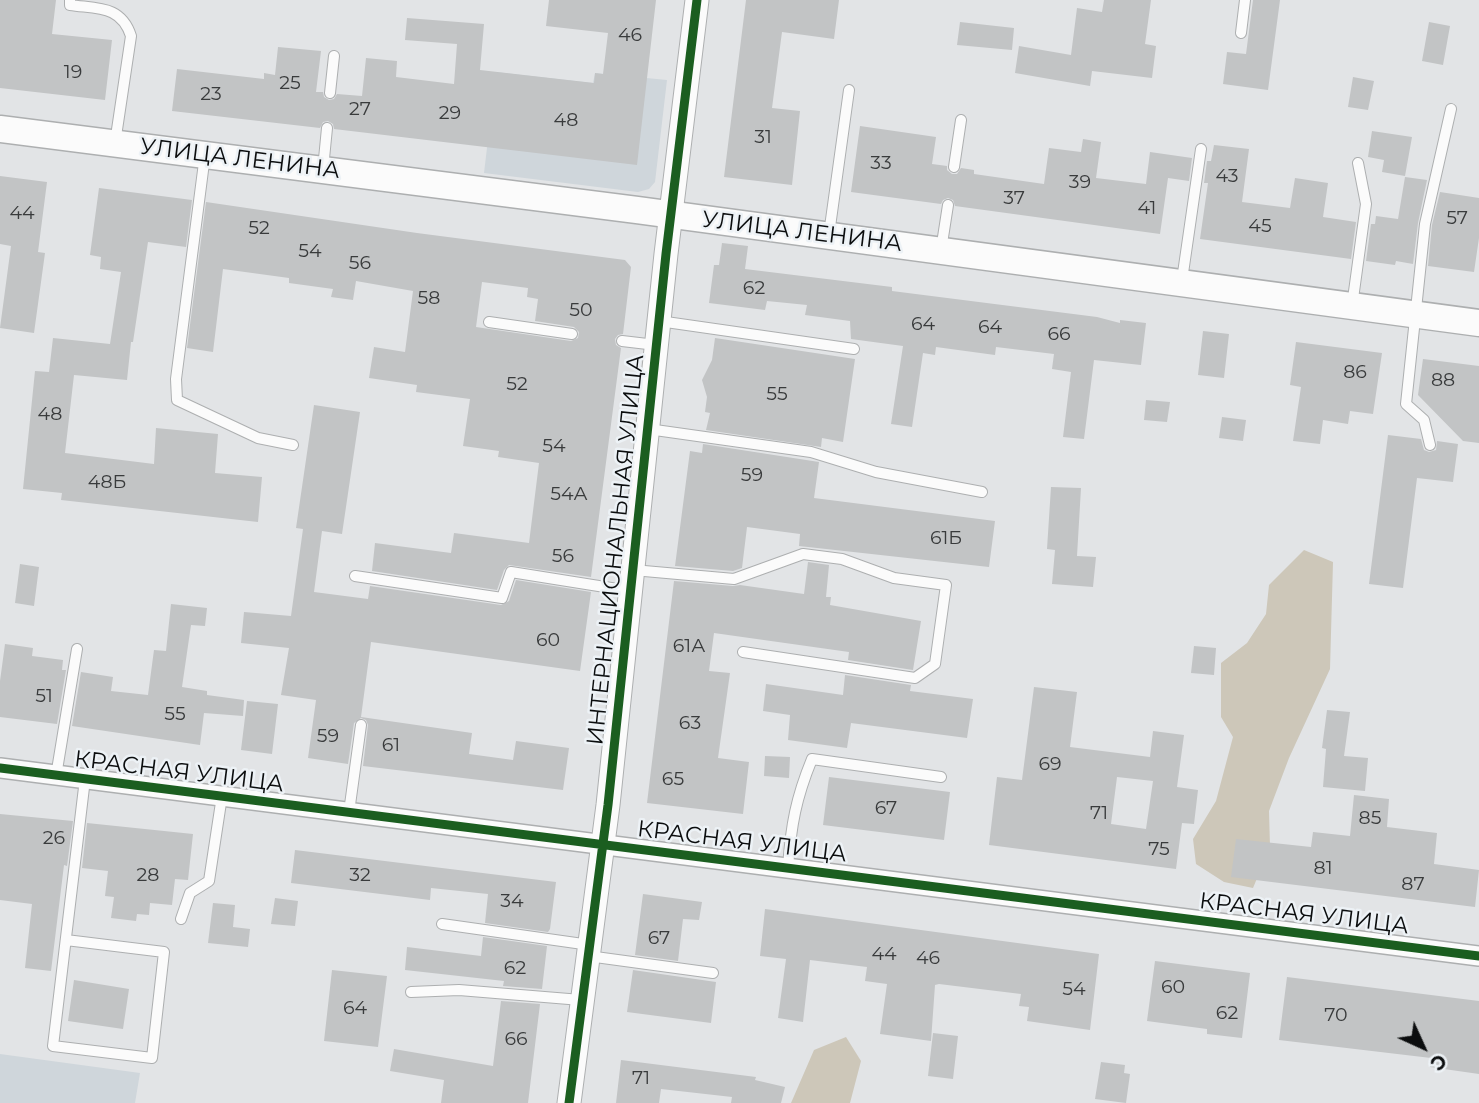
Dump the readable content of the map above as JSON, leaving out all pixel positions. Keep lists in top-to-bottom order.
{
  "streets": {
    "main road": ["УЛИЦА ЛЕНИНА"],
    "street": ["ИНТЕРНАЦИОНАЛЬНАЯ УЛИЦА", "КРАСНАЯ УЛИЦА"]
  },
  "crossings": [
    ["УЛИЦА ЛЕНИНА", "ИНТЕРНАЦИОНАЛЬНАЯ УЛИЦА"],
    ["ИНТЕРНАЦИОНАЛЬНАЯ УЛИЦА", "КРАСНАЯ УЛИЦА"]
  ],
  "house_numbers": [
    "46",
    "19",
    "25",
    "23",
    "27",
    "29",
    "48",
    "31",
    "33",
    "43",
    "39",
    "37",
    "41",
    "44",
    "57",
    "45",
    "52",
    "54",
    "56",
    "62",
    "58",
    "50",
    "64",
    "64",
    "66",
    "86",
    "88",
    "52",
    "55",
    "48",
    "54",
    "59",
    "48Б",
    "54А",
    "61Б",
    "56",
    "60",
    "61А",
    "51",
    "55",
    "63",
    "59",
    "61",
    "69",
    "65",
    "67",
    "71",
    "85",
    "26",
    "75",
    "81",
    "28",
    "32",
    "87",
    "34",
    "67",
    "44",
    "46",
    "62",
    "60",
    "54",
    "64",
    "62",
    "70",
    "66",
    "71"
  ],
  "north": "bottom right"
}
